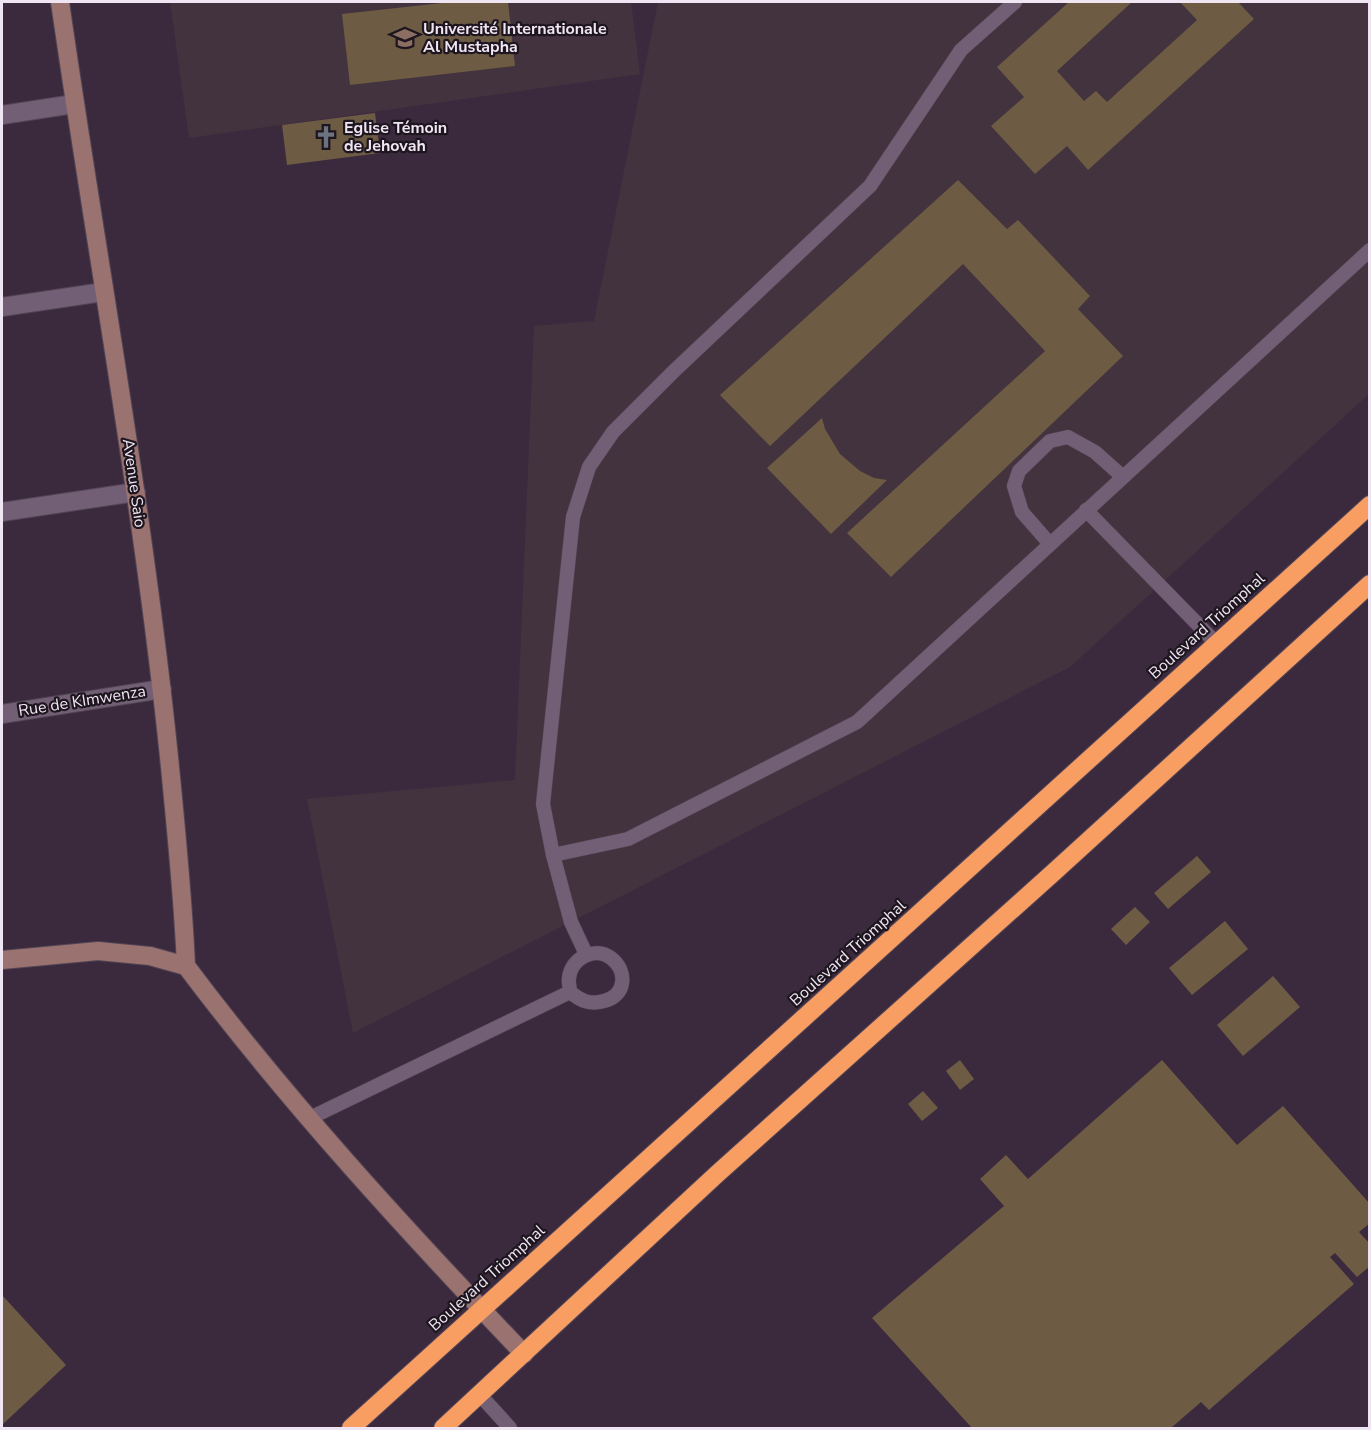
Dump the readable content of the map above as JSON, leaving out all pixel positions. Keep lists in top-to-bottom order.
{
  "streets": {
    "highway": ["Boulevard Triomphal"],
    "street": ["Avenue Saio", "Rue de KImwenza"]
  },
  "crossings": [
    ["Avenue Saio", "Rue de KImwenza"]
  ],
  "places": {
    "school or university": ["Université Internationale Al Mustapha"],
    "church": ["Eglise Témoin de Jehovah"]
  }
}
